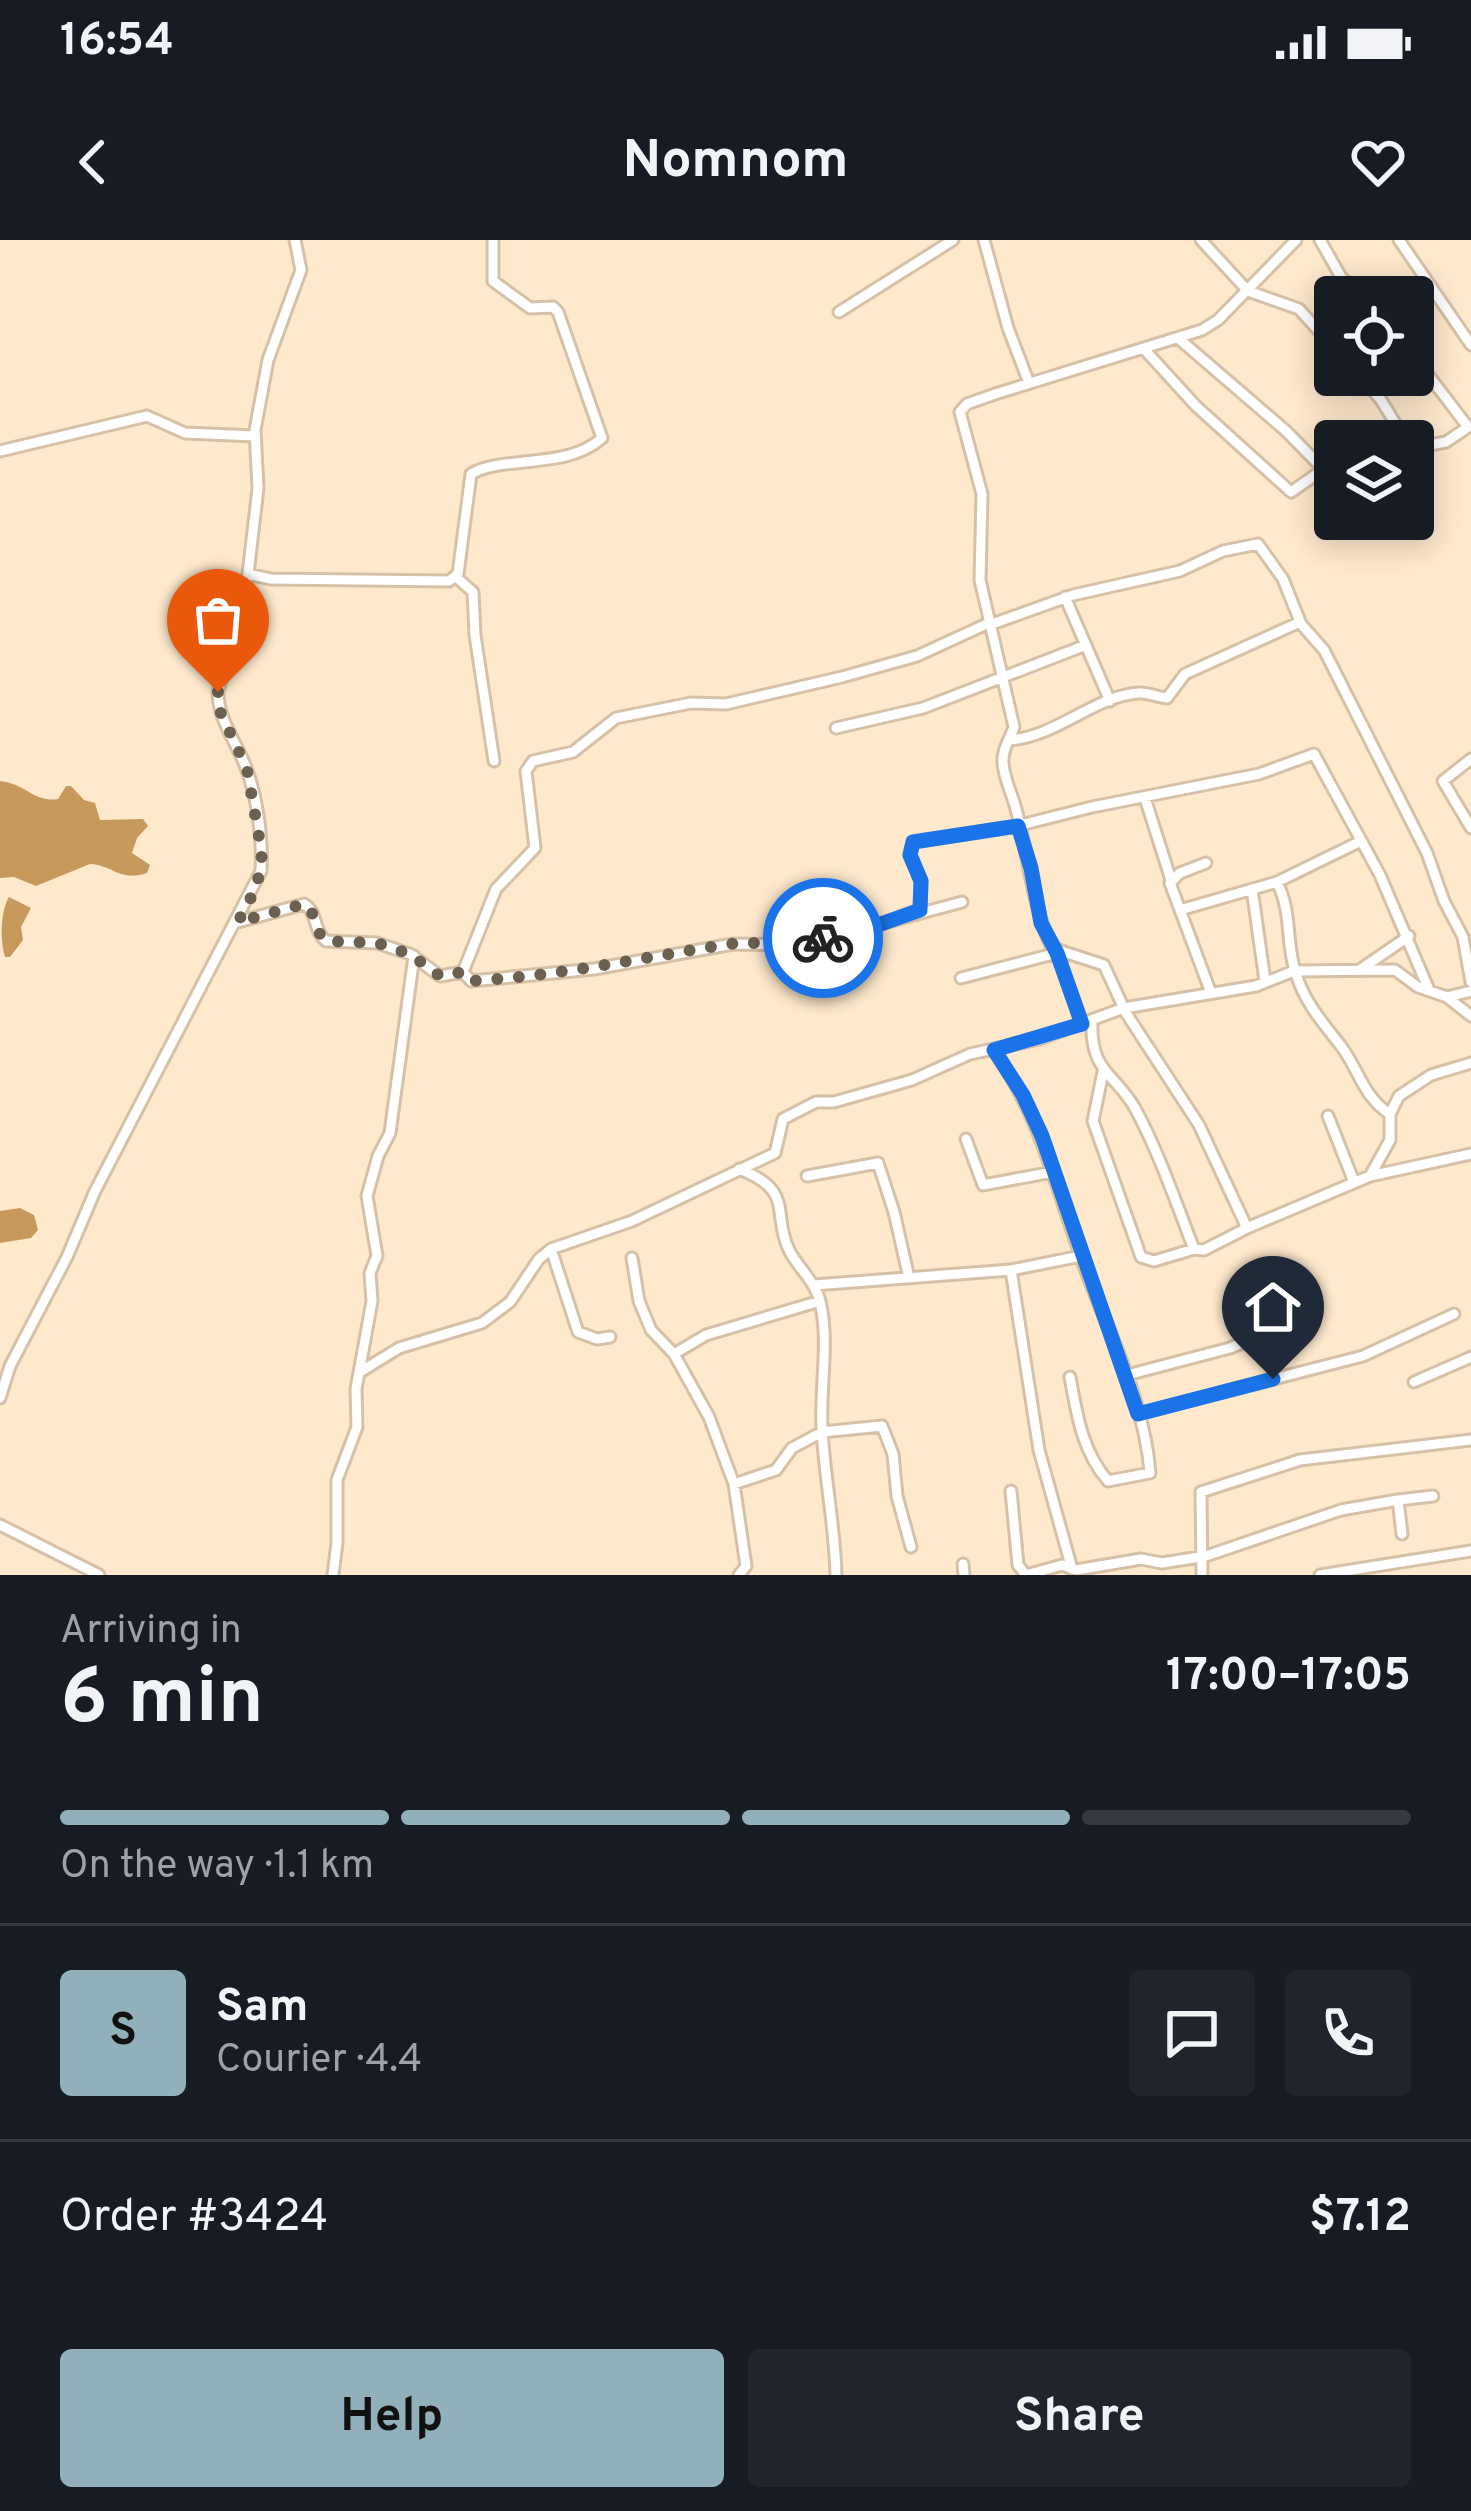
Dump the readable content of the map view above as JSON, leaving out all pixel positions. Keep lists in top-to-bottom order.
{
  "page": {
    "status": "16:54",
    "header": "Nomnom",
    "heading": ["6 min", "Arriving in", "17:00–17:05"],
    "panel": [
      "Sam",
      "Courier · 4.4",
      "Order #3424",
      "$7.12"
    ],
    "bar": "On the way · 1.1 km",
    "round": "S",
    "buttons": ["Help", "Share"]
  }
}
